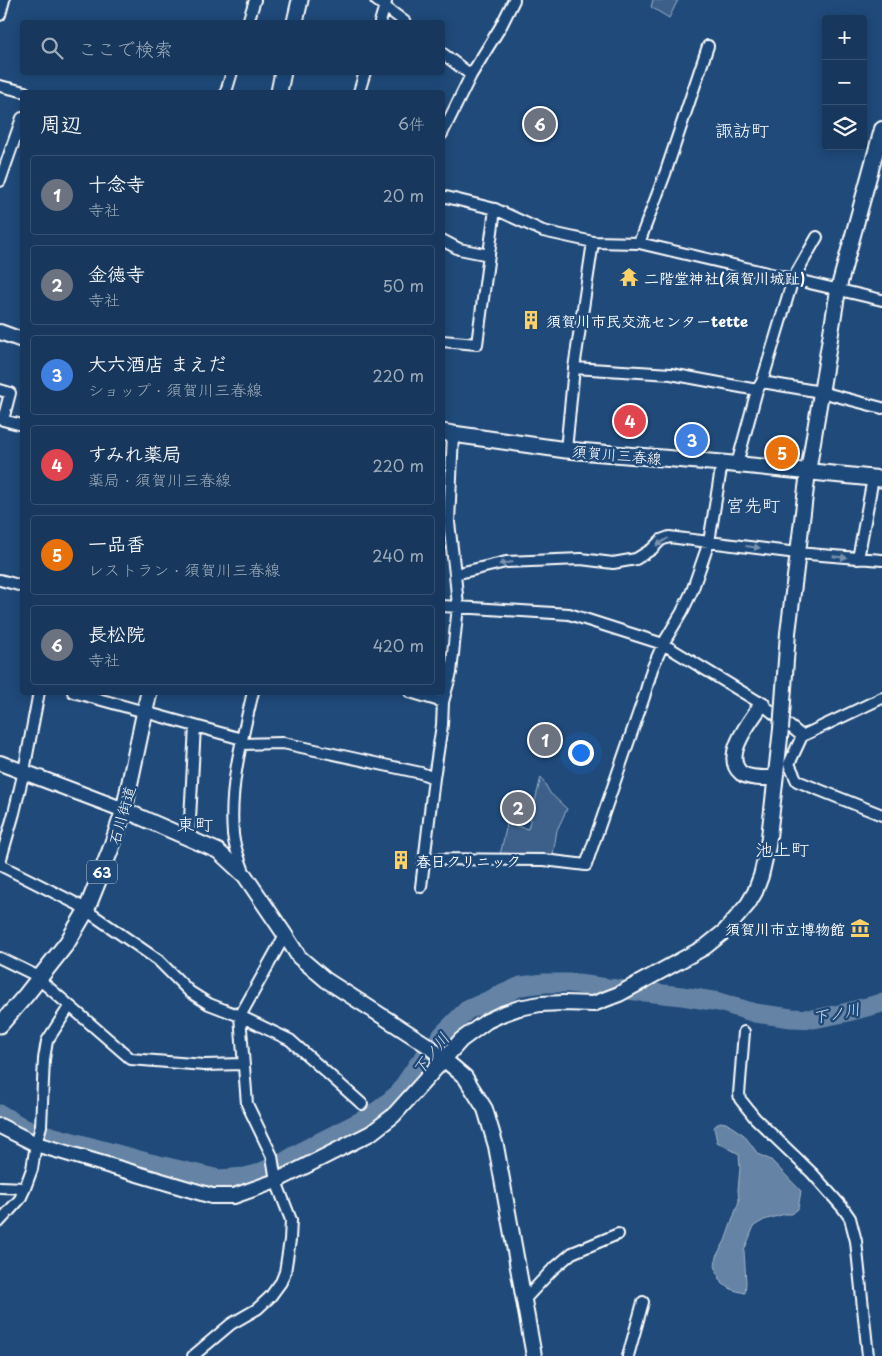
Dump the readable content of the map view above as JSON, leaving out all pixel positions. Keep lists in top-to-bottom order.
{
  "streets": {
    "main road": ["須賀川三春線", "石川街道", "63"]
  },
  "districts": [
    "諏訪町",
    "宮先町",
    "東町",
    "池上町"
  ],
  "water": ["下ノ川"],
  "places": {
    "temple": ["二階堂神社(須賀川城趾)"],
    "building": ["須賀川市民交流センターtette", "春日クリニック"],
    "museum": ["須賀川市立博物館"]
  },
  "page": {
    "map_buttons": ["+", "−"],
    "search": "ここで検索",
    "heading": ["周辺", "6件"],
    "pins": [
      "6",
      "4",
      "3",
      "5",
      "1",
      "2"
    ],
    "list": [
      {
        "mark": "1",
        "name": "十念寺",
        "note": "寺社",
        "value": "20 m"
      },
      {
        "mark": "2",
        "name": "金徳寺",
        "note": "寺社",
        "value": "50 m"
      },
      {
        "mark": "3",
        "name": "大六酒店 まえだ",
        "note": "ショップ · 須賀川三春線",
        "value": "220 m"
      },
      {
        "mark": "4",
        "name": "すみれ薬局",
        "note": "薬局 · 須賀川三春線",
        "value": "220 m"
      },
      {
        "mark": "5",
        "name": "一品香",
        "note": "レストラン · 須賀川三春線",
        "value": "240 m"
      },
      {
        "mark": "6",
        "name": "長松院",
        "note": "寺社",
        "value": "420 m"
      }
    ]
  }
}
